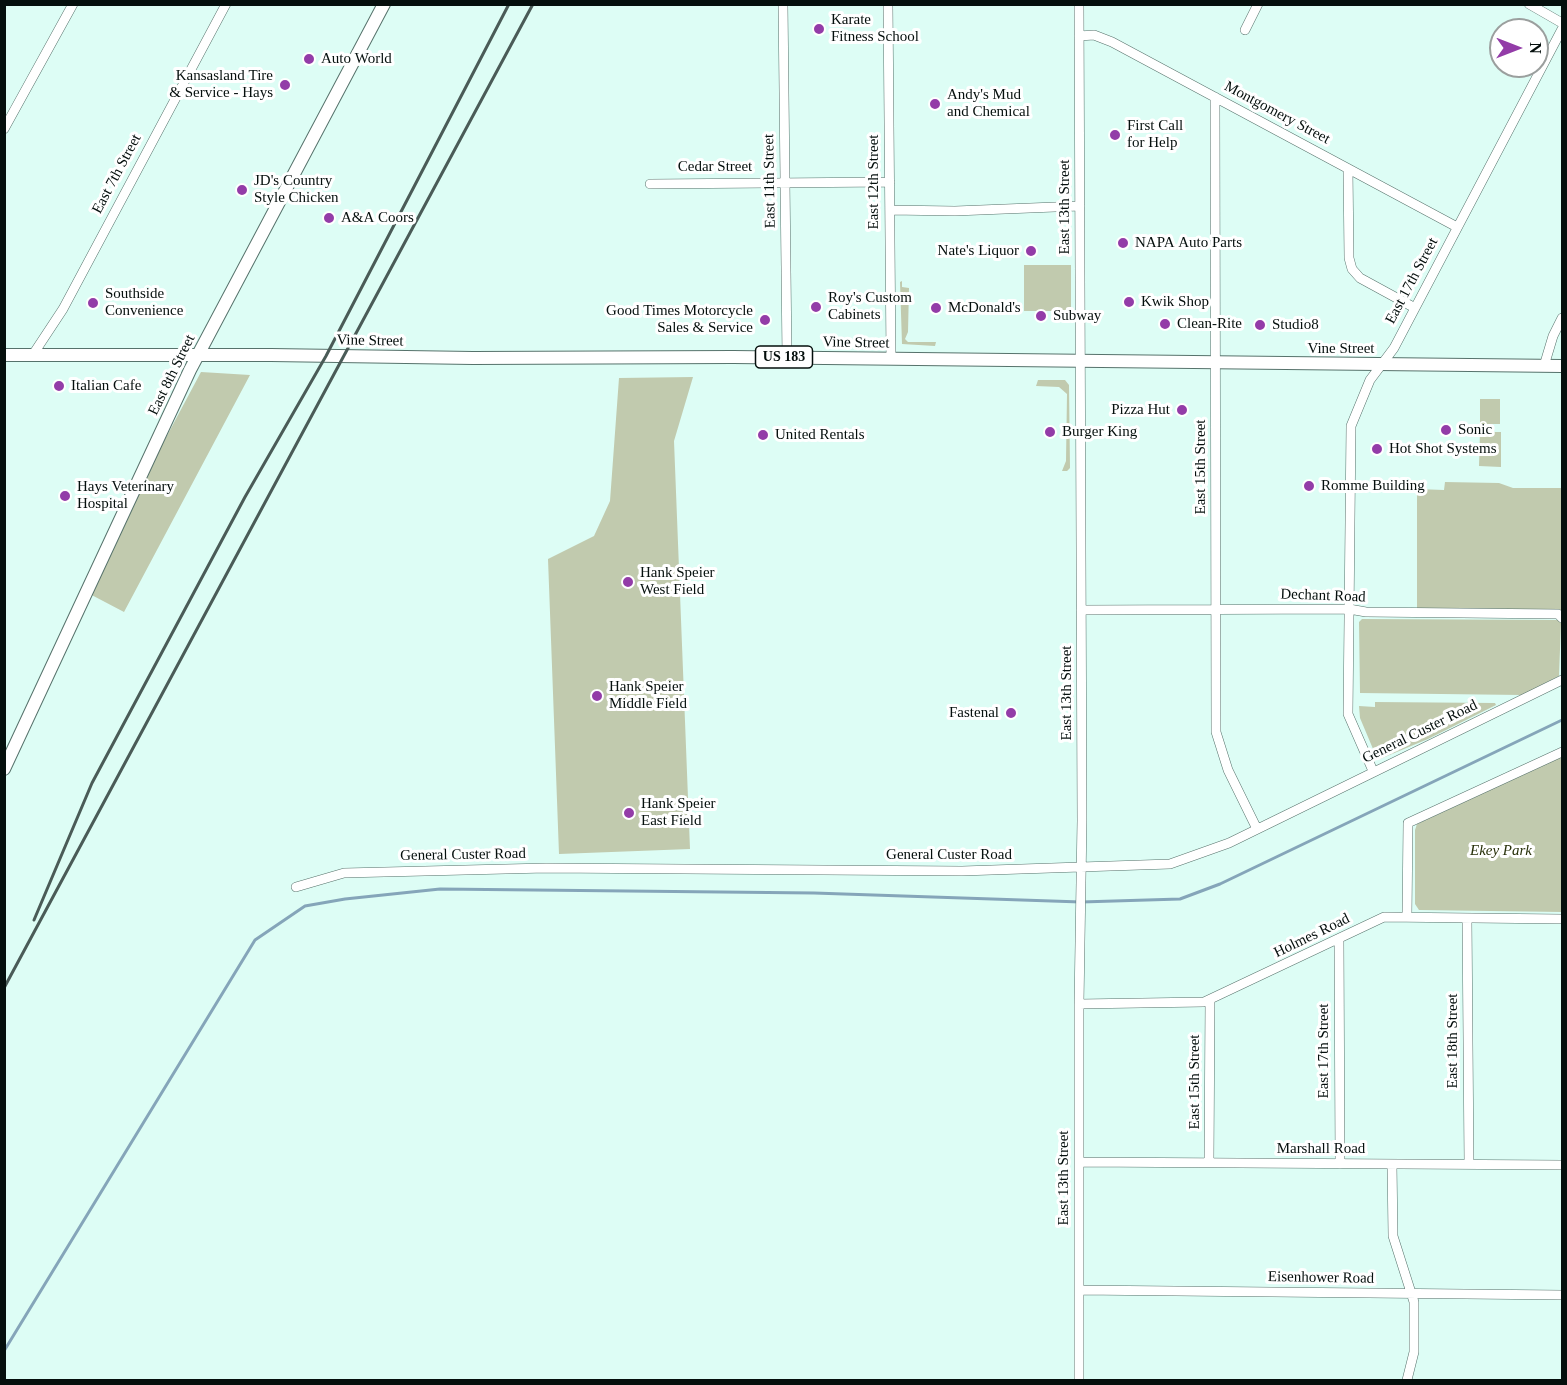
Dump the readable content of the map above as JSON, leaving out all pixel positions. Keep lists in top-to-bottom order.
{
  "streets": {
    "main road": ["Vine Street", "US 183", "East 8th Street"],
    "street": [
      "Montgomery Street",
      "Cedar Street",
      "East 7th Street",
      "East 11th Street",
      "East 12th Street",
      "East 13th Street",
      "East 17th Street",
      "East 15th Street",
      "Dechant Road",
      "General Custer Road",
      "Holmes Road",
      "East 18th Street",
      "Marshall Road",
      "Eisenhower Road"
    ]
  },
  "crossings": [
    ["Montgomery Street", "East 13th Street"],
    ["Montgomery Street", "East 17th Street"],
    ["Montgomery Street", "East 15th Street"],
    ["Cedar Street", "East 11th Street"],
    ["Cedar Street", "East 12th Street"],
    ["East 7th Street", "Vine Street"],
    ["East 11th Street", "Vine Street"],
    ["East 12th Street", "Vine Street"],
    ["East 13th Street", "Vine Street"],
    ["East 13th Street", "Dechant Road"],
    ["East 13th Street", "General Custer Road"],
    ["East 13th Street", "Holmes Road"],
    ["East 13th Street", "Marshall Road"],
    ["East 13th Street", "Eisenhower Road"],
    ["East 17th Street", "Vine Street"],
    ["East 17th Street", "Dechant Road"],
    ["East 17th Street", "General Custer Road"],
    ["East 17th Street", "Holmes Road"],
    ["East 17th Street", "Marshall Road"],
    ["Vine Street", "East 8th Street"],
    ["Vine Street", "East 15th Street"],
    ["East 15th Street", "Dechant Road"],
    ["East 15th Street", "General Custer Road"],
    ["East 15th Street", "Holmes Road"],
    ["East 15th Street", "Marshall Road"],
    ["Holmes Road", "East 18th Street"],
    ["East 18th Street", "Marshall Road"]
  ],
  "parks": ["Ekey Park"],
  "places": [
    "Karate Fitness School",
    "Auto World",
    "Kansasland Tire & Service - Hays",
    "Andy's Mud and Chemical",
    "First Call for Help",
    "JD's Country Style Chicken",
    "A&A Coors",
    "NAPA Auto Parts",
    "Nate's Liquor",
    "Kwik Shop",
    "Southside Convenience",
    "Roy's Custom Cabinets",
    "McDonald's",
    "Subway",
    "Good Times Motorcycle Sales & Service",
    "Clean-Rite",
    "Studio8",
    "Italian Cafe",
    "Pizza Hut",
    "Sonic",
    "Burger King",
    "United Rentals",
    "Hot Shot Systems",
    "Romme Building",
    "Hays Veterinary Hospital",
    "Hank Speier West Field",
    "Hank Speier Middle Field",
    "Fastenal",
    "Hank Speier East Field"
  ],
  "north": "right"
}
